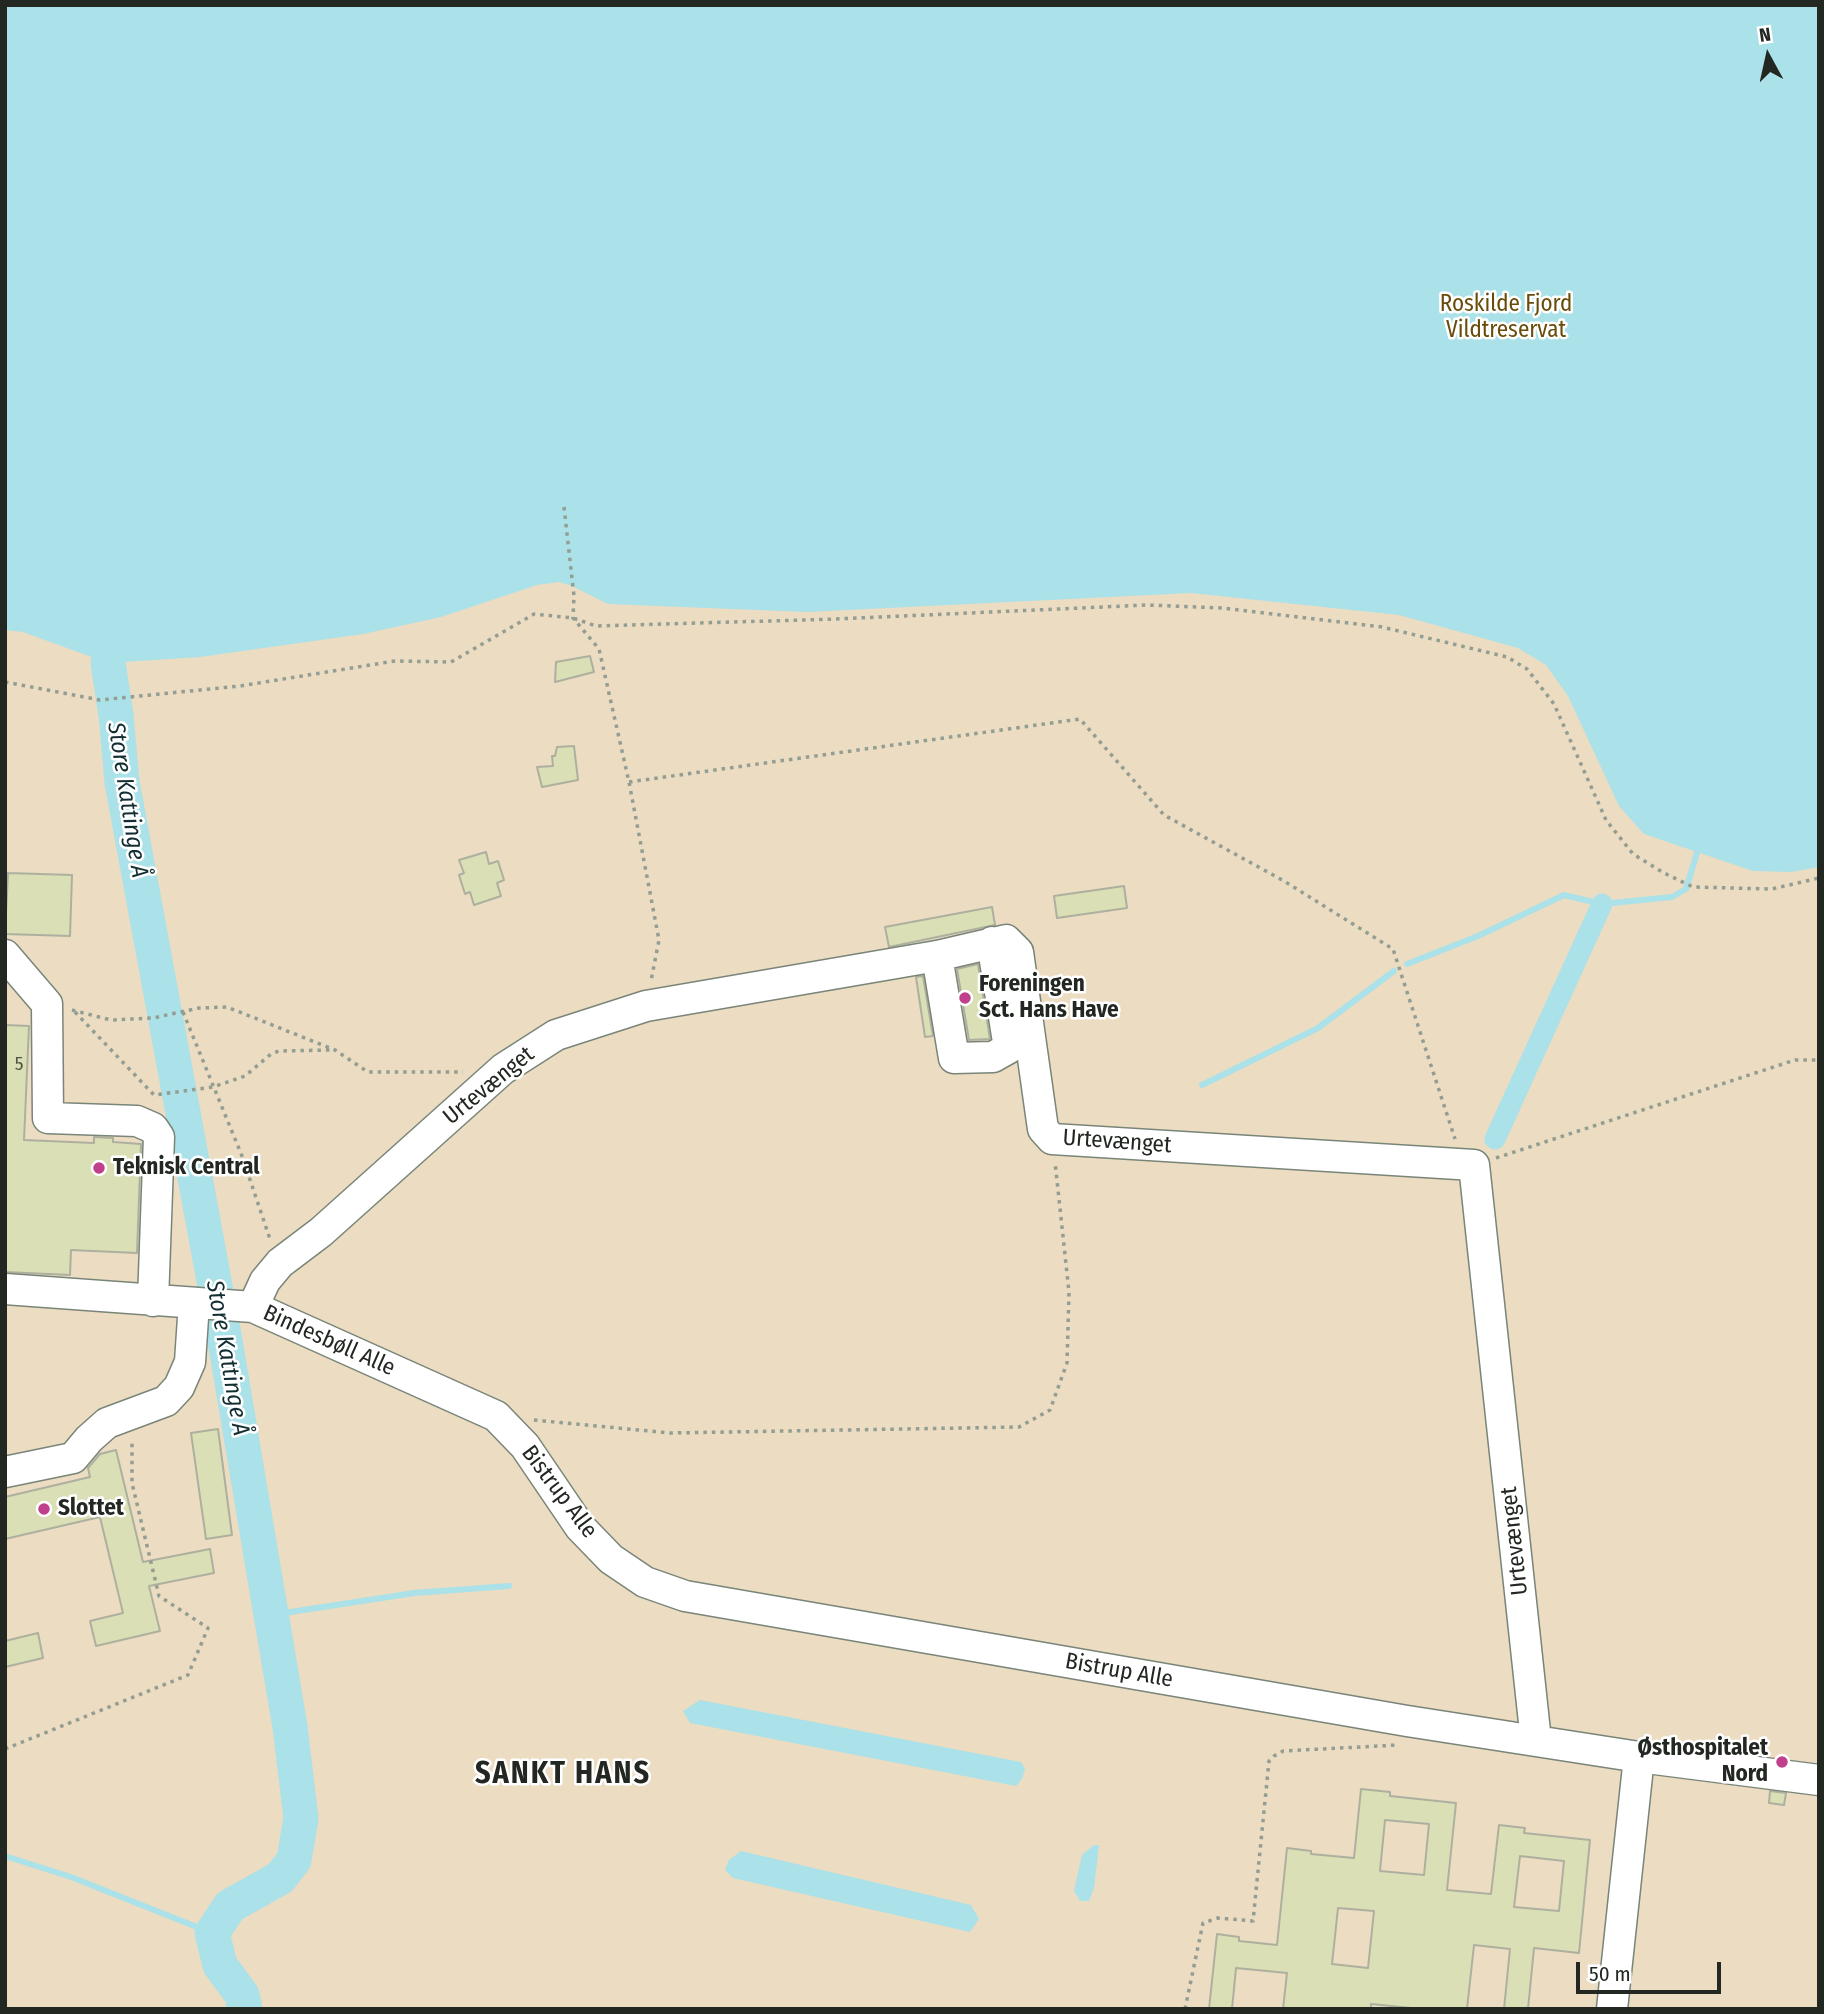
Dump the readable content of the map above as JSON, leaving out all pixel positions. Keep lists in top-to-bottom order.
{
  "streets": {
    "street": ["Urtevænget", "Bindesbøll Alle", "Bistrup Alle"]
  },
  "crossings": [
    ["Urtevænget", "Bindesbøll Alle"],
    ["Urtevænget", "Bistrup Alle"],
    ["Bindesbøll Alle", "Bistrup Alle"]
  ],
  "districts": ["SANKT HANS"],
  "water": ["Store Kattinge Å"],
  "parks": ["Roskilde Fjord Vildtreservat"],
  "places": [
    "Foreningen Sct. Hans Have",
    "Teknisk Central",
    "Slottet",
    "Østhospitalet Nord"
  ],
  "house_numbers": ["5"],
  "scale_bar": "50 m",
  "north": "top"
}
